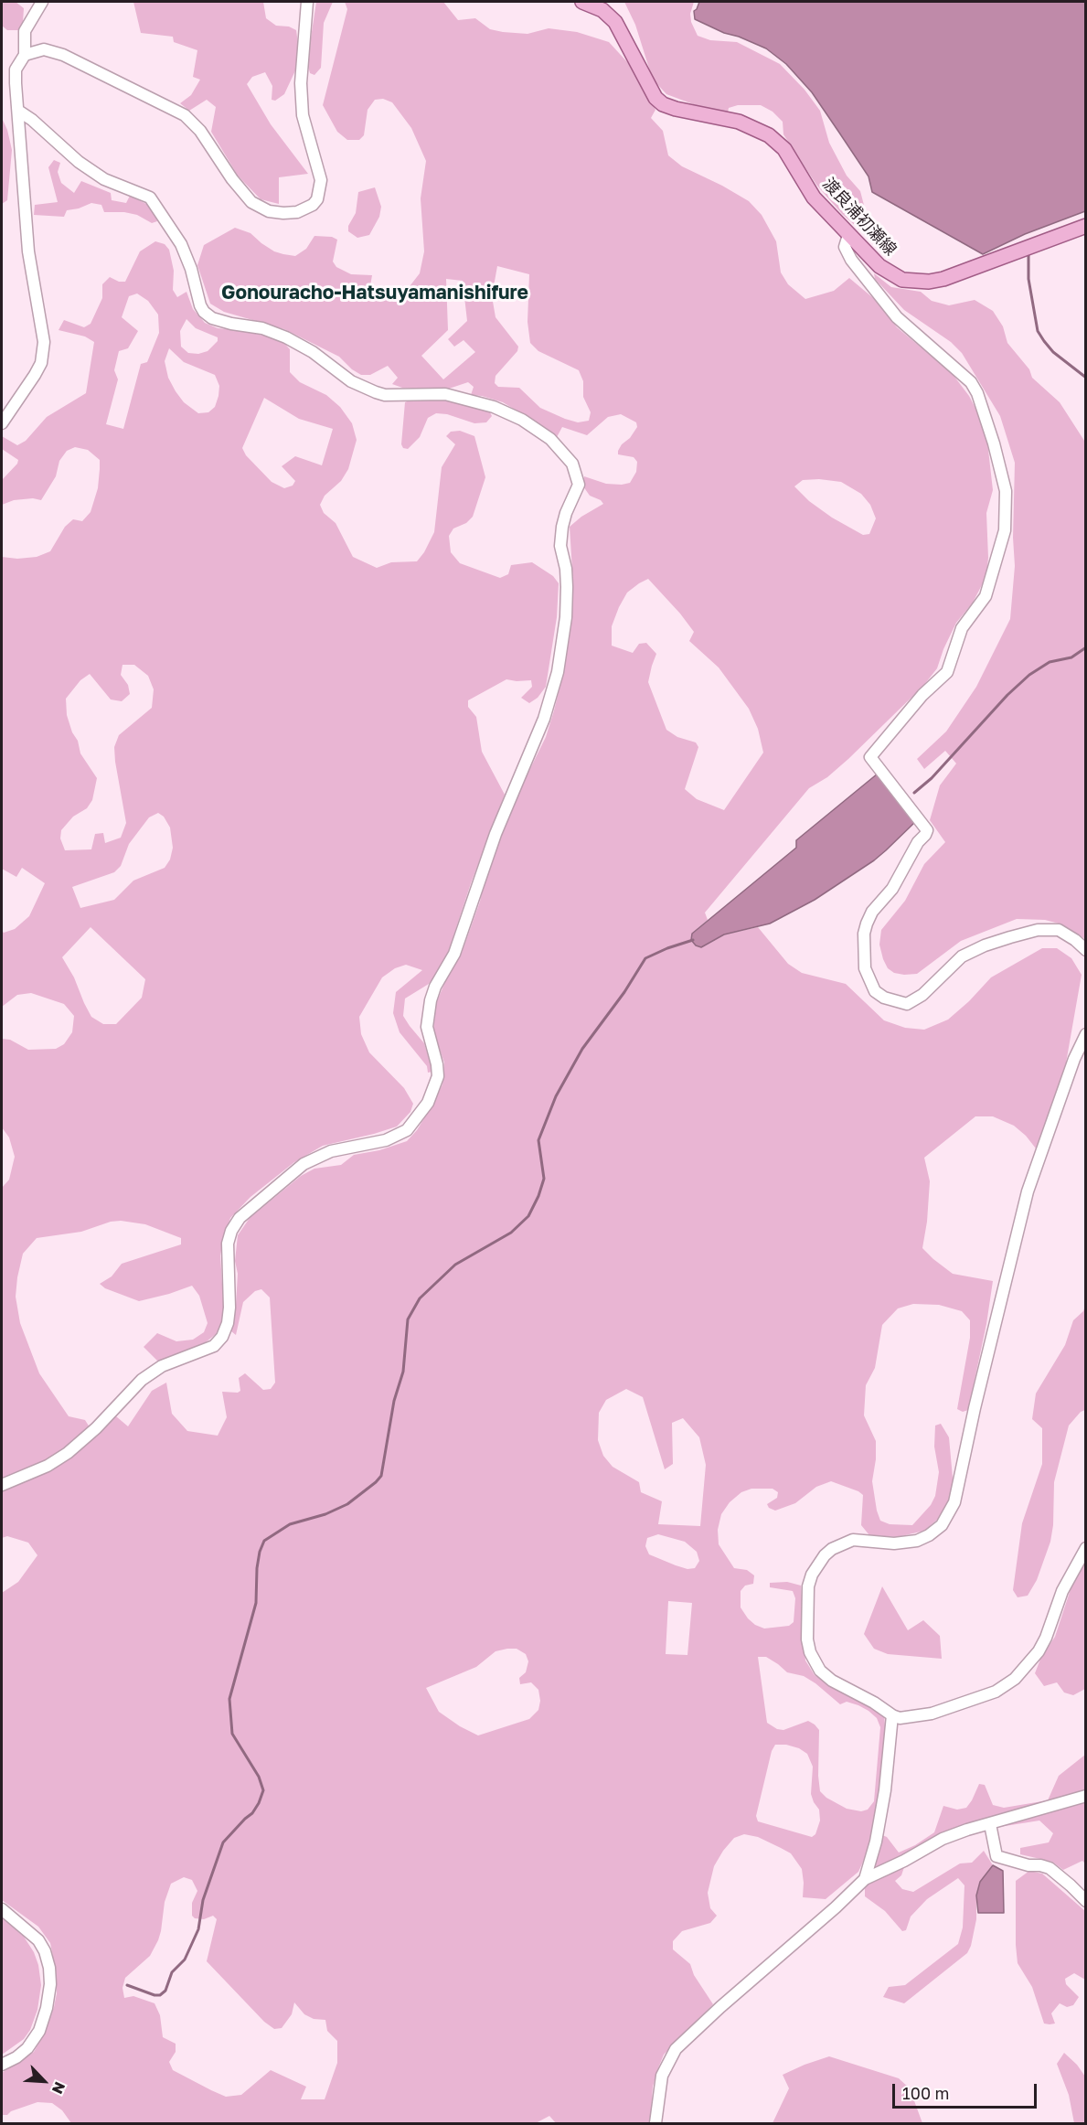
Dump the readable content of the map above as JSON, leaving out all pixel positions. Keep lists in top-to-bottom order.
{
  "streets": {
    "main road": ["渡良浦初瀬線"]
  },
  "districts": ["Gonouracho-Hatsuyamanishifure"],
  "scale_bar": "100 m",
  "north": "bottom right"
}
